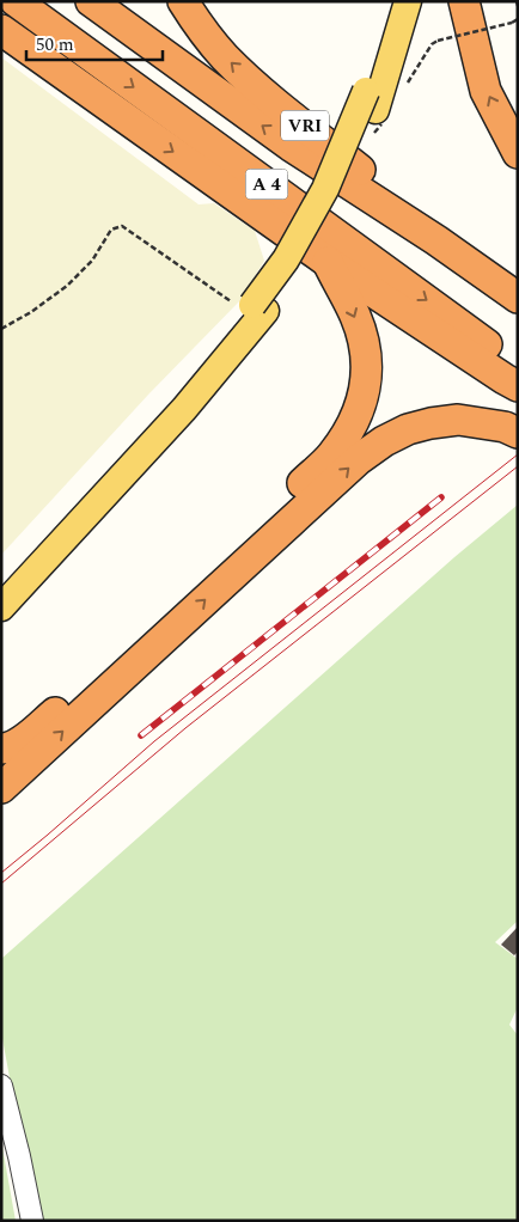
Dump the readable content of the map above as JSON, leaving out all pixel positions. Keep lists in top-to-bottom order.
{
  "streets": {
    "highway": ["VRI", "A 4"]
  },
  "crossings": [
    ["VRI", "A 4"]
  ],
  "scale_bar": "50 m"
}
